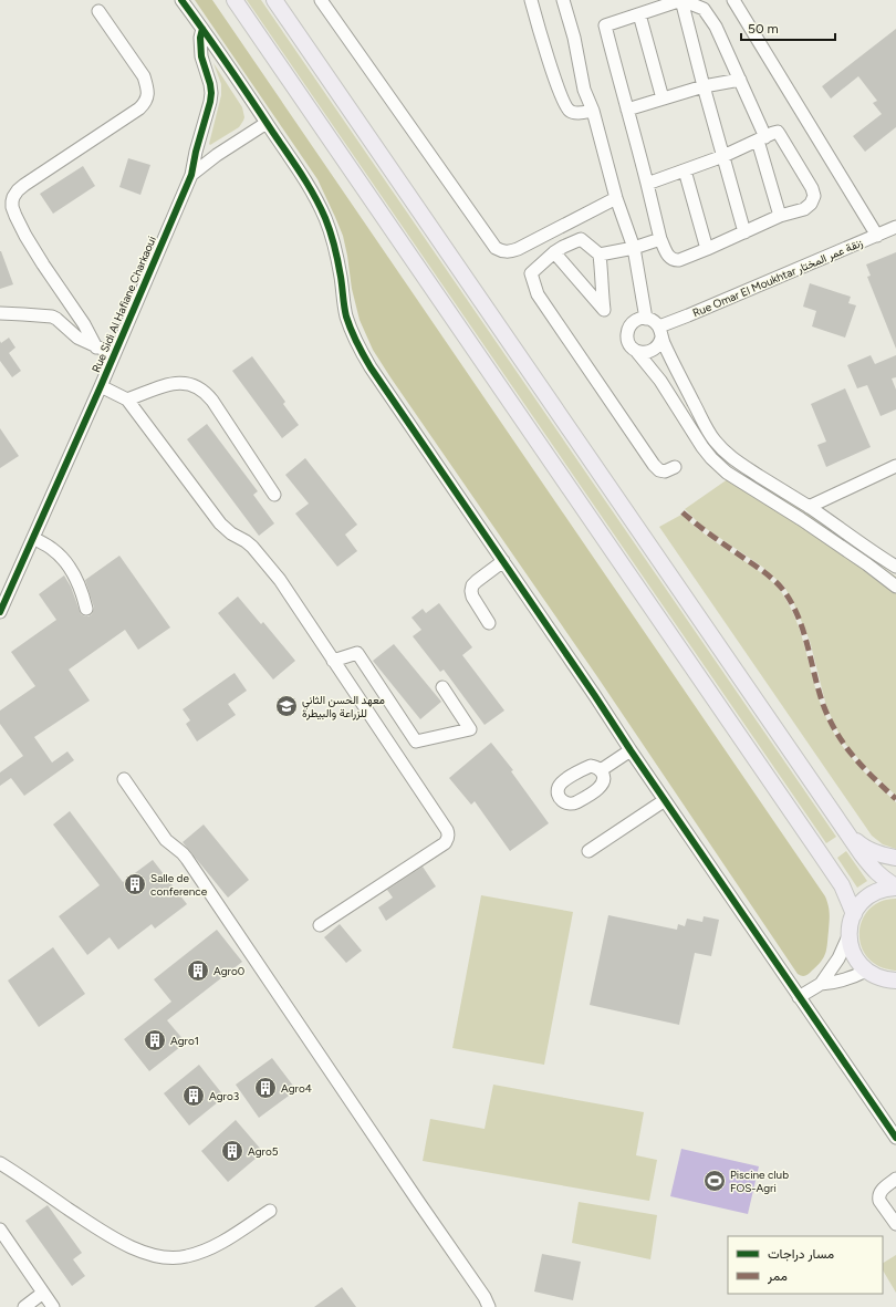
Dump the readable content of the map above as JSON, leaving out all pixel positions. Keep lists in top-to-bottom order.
{
  "streets": {
    "street": ["Rue Omar El Moukhtar زنقة عمر المختار", "Rue Sidi Al Hafiane Charkaoui"]
  },
  "places": {
    "school or university": ["معهد الحسن الثاني للزراعة والبيطرة"],
    "building": [
      "Salle de conference",
      "Agro0",
      "Agro1",
      "Agro4",
      "Agro3",
      "Agro5"
    ],
    "sports": ["Piscine club FOS-Agri"]
  },
  "legend": ["مسار دراجات", "ممر"],
  "scale_bar": "50 m"
}
